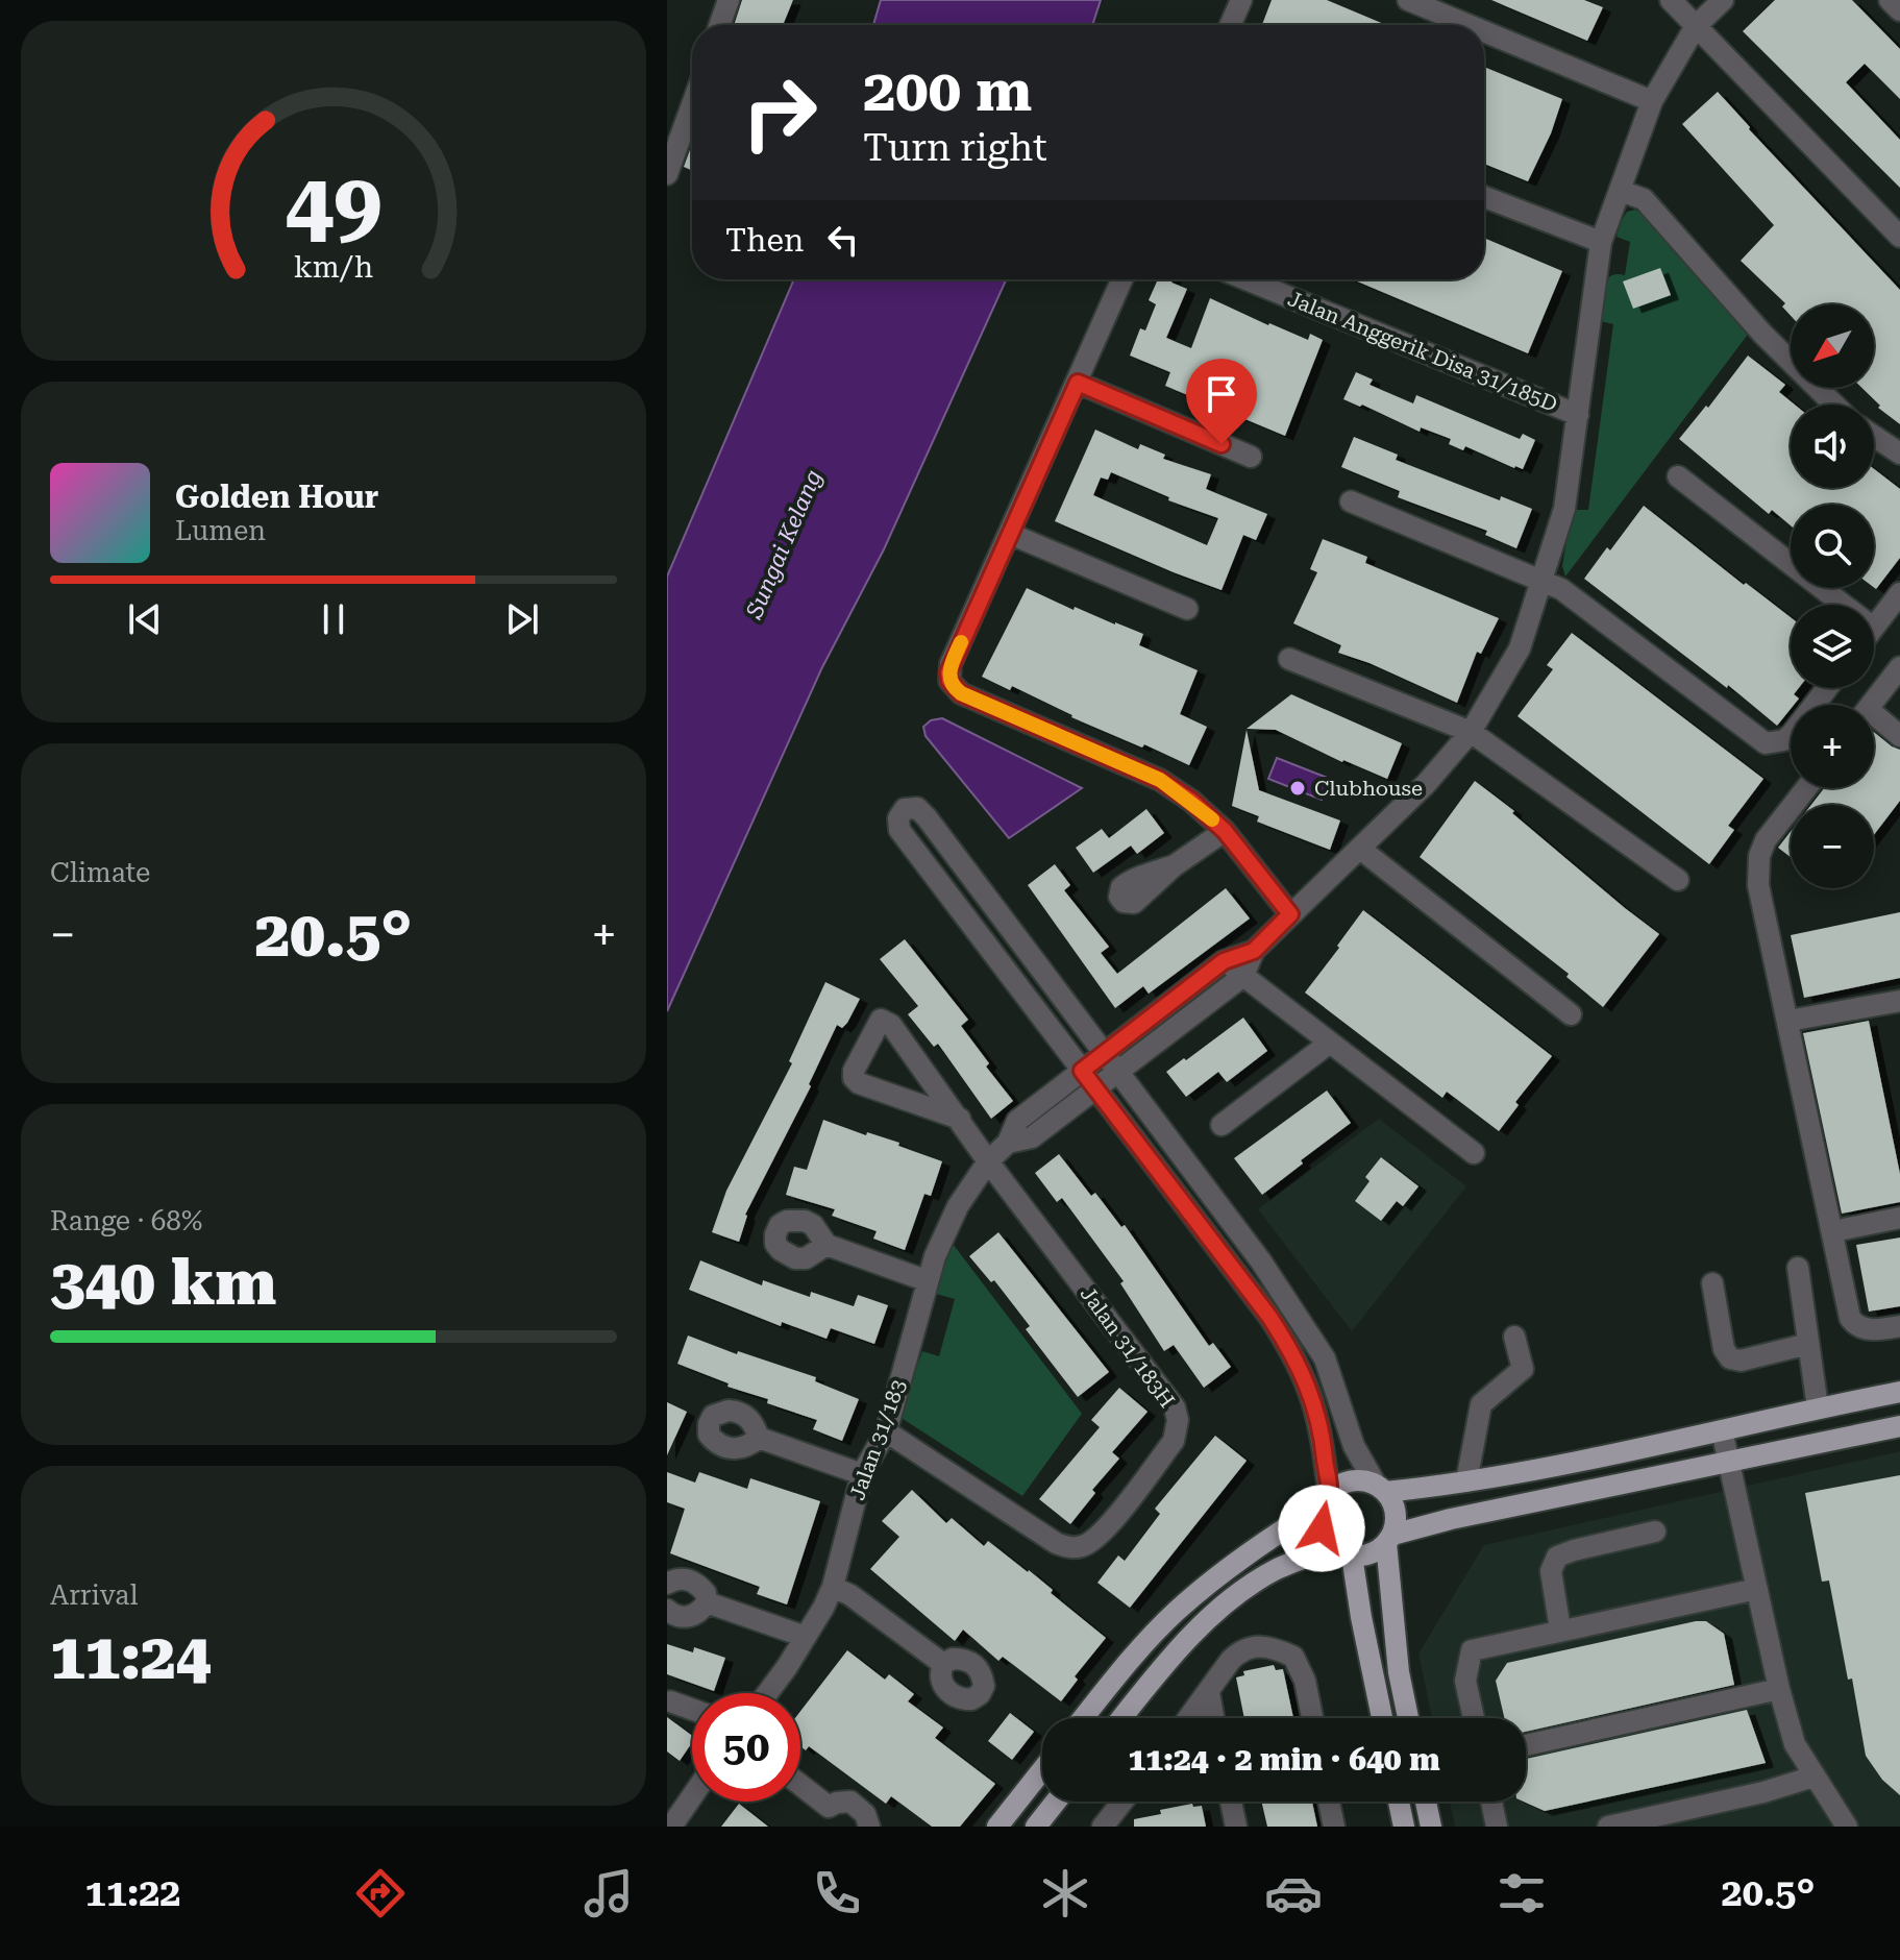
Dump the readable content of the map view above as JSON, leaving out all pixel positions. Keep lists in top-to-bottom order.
{
  "streets": {
    "street": ["Jalan Anggerik Disa 31/185D", "Jalan 31/183H", "Jalan 31/183"]
  },
  "crossings": [
    ["Jalan 31/183H", "Jalan 31/183"]
  ],
  "water": ["Sungai Kelang"],
  "places": ["Clubhouse"],
  "north": "bottom left",
  "page": {
    "turn": ["200 m", "Turn right"],
    "then": "Then",
    "map_buttons": ["+", "−"],
    "song": ["Golden Hour", "Lumen"],
    "tile": [
      "Climate",
      ["Range · 68%", "340 km"],
      ["Arrival", "11:24"]
    ],
    "heat": ["−", "20.5°", "+"],
    "limit": "50",
    "trip": "11:24 · 2 min · 640 m",
    "tabs": ["11:22", "20.5°"],
    "gauge": ["49", "km/h"]
  }
}
